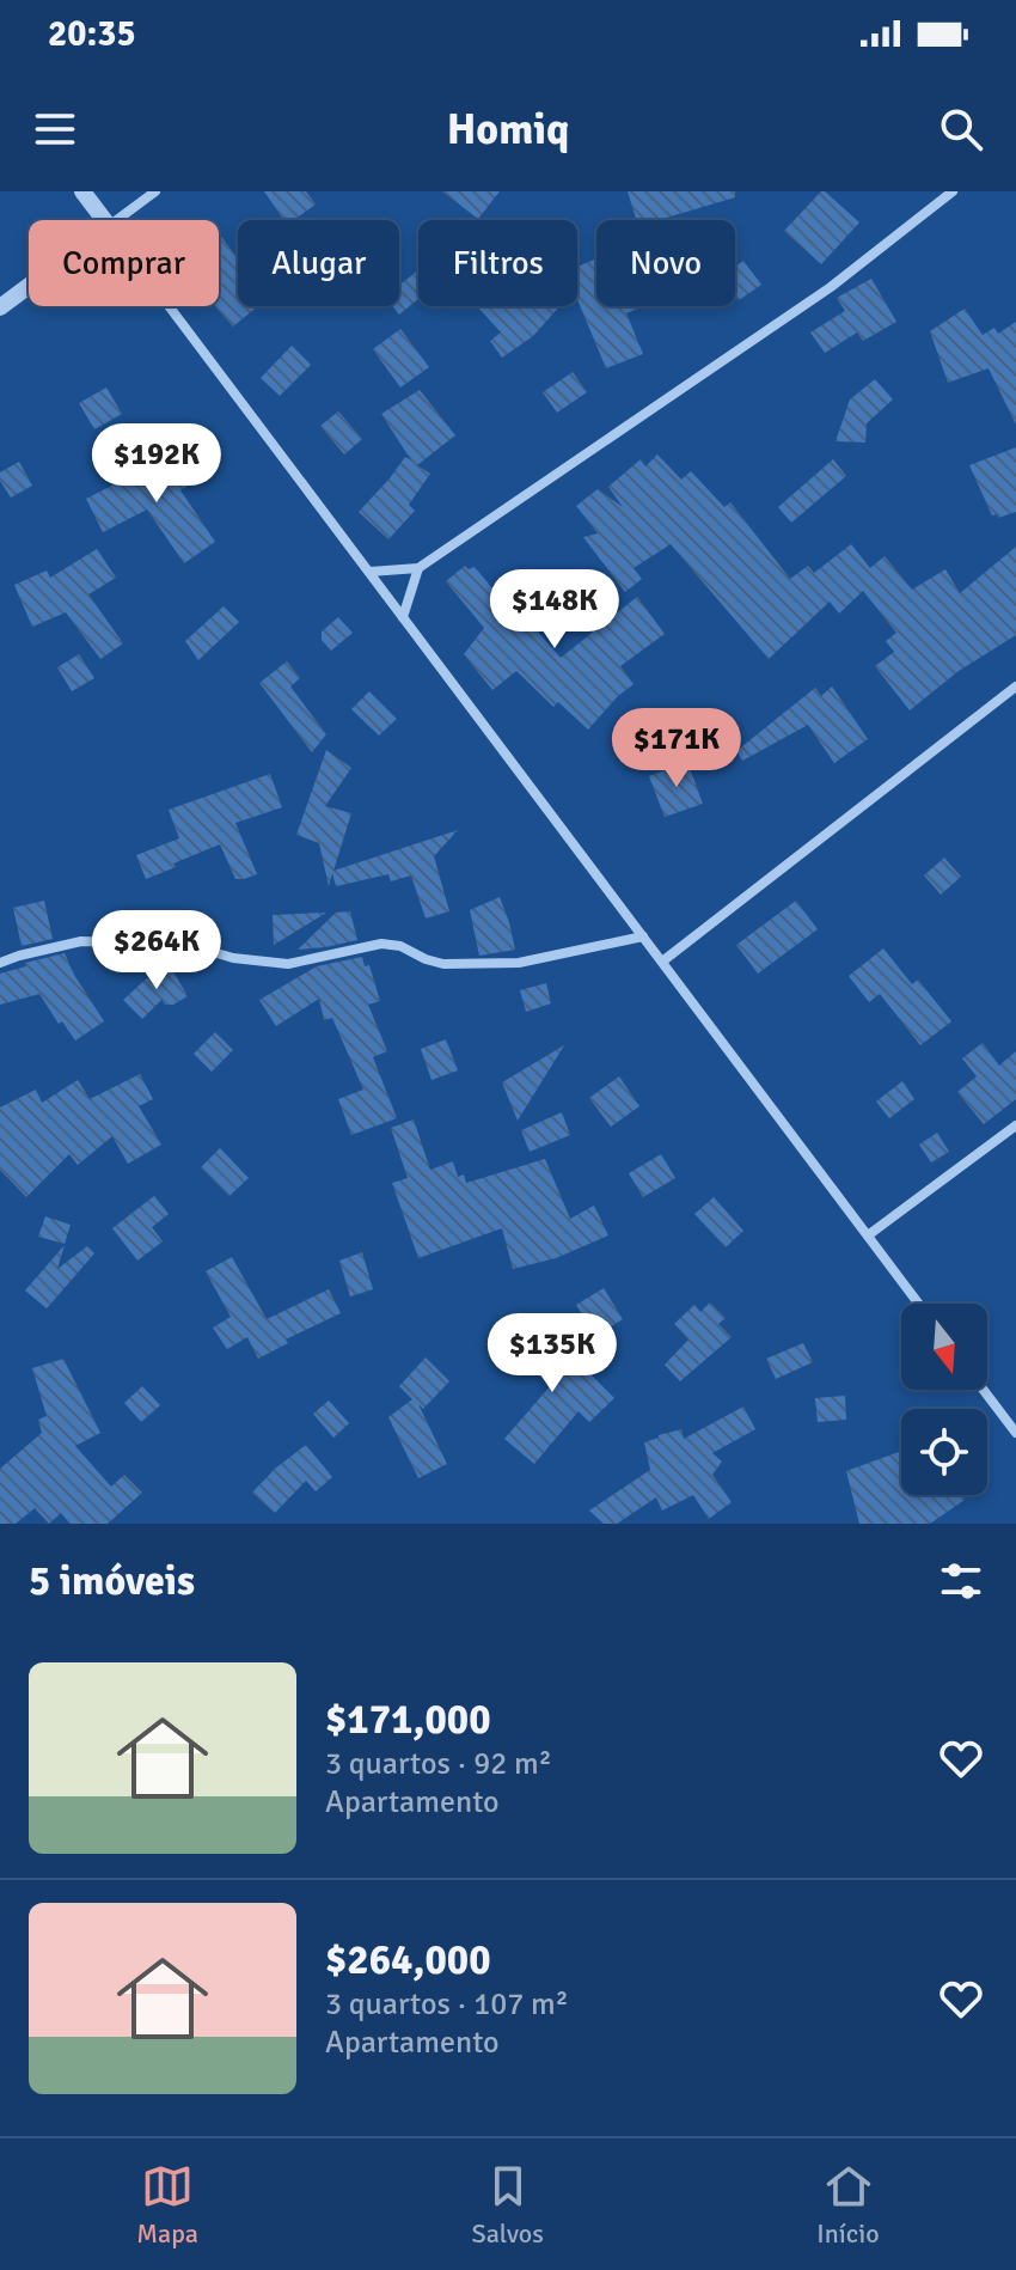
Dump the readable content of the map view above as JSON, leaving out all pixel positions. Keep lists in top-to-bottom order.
{
  "north": "bottom",
  "page": {
    "status": "20:35",
    "header": "Homiq",
    "chip": [
      "Comprar",
      "Alugar",
      "Filtros",
      "Novo"
    ],
    "price": [
      "$192K",
      "$148K",
      "$171K",
      "$264K",
      "$135K"
    ],
    "heading": "5 imóveis",
    "list": [
      {
        "name": "$171,000",
        "note": "3 quartos · 92 m² · Apartamento"
      },
      {
        "name": "$264,000",
        "note": "3 quartos · 107 m² · Apartamento"
      }
    ],
    "tabs": ["Mapa", "Salvos", "Início"]
  }
}
